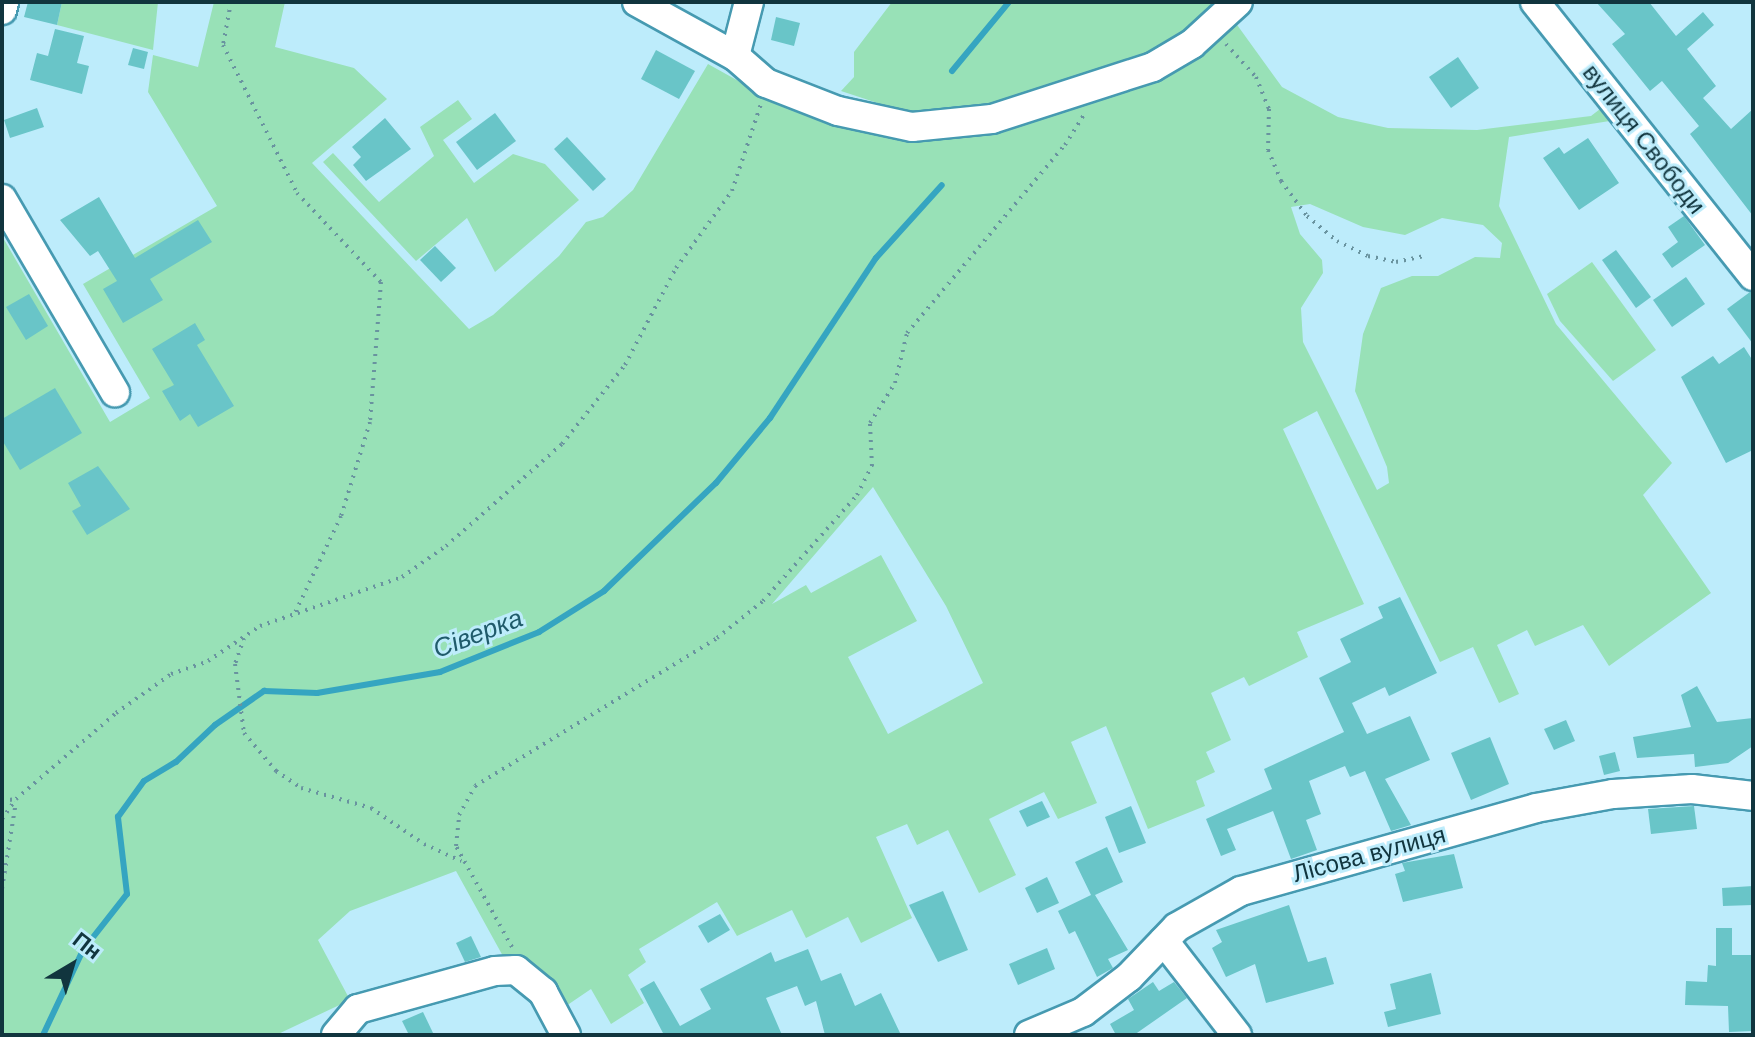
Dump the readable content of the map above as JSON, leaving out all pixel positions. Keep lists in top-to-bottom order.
{
  "streets": {
    "street": ["вулиця Свободи", "Лісова вулиця"]
  },
  "water": ["Сіверка"],
  "north": "top right"
}
